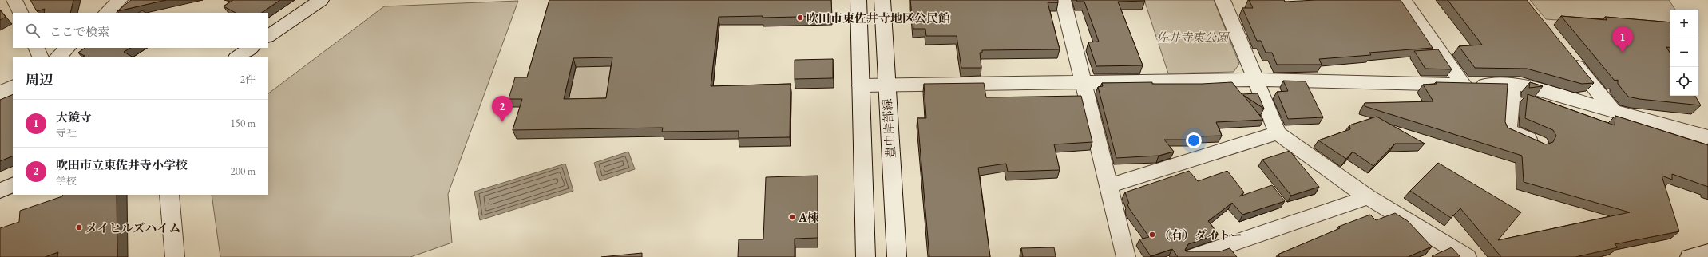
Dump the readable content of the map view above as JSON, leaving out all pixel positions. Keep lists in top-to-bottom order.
{
  "streets": {
    "street": ["豊中岸部線"]
  },
  "parks": ["佐井寺東公園"],
  "places": [
    "吹田市東佐井寺地区公民館",
    "A棟",
    "メイヒルズハイム",
    "（有）ダイトー"
  ],
  "page": {
    "map_buttons": ["+", "−"],
    "search": "ここで検索",
    "pins": ["1", "2"],
    "heading": ["周辺", "2件"],
    "list": [
      {
        "mark": "1",
        "name": "大鏡寺",
        "note": "寺社",
        "value": "150 m"
      },
      {
        "mark": "2",
        "name": "吹田市立東佐井寺小学校",
        "note": "学校",
        "value": "200 m"
      }
    ]
  }
}
